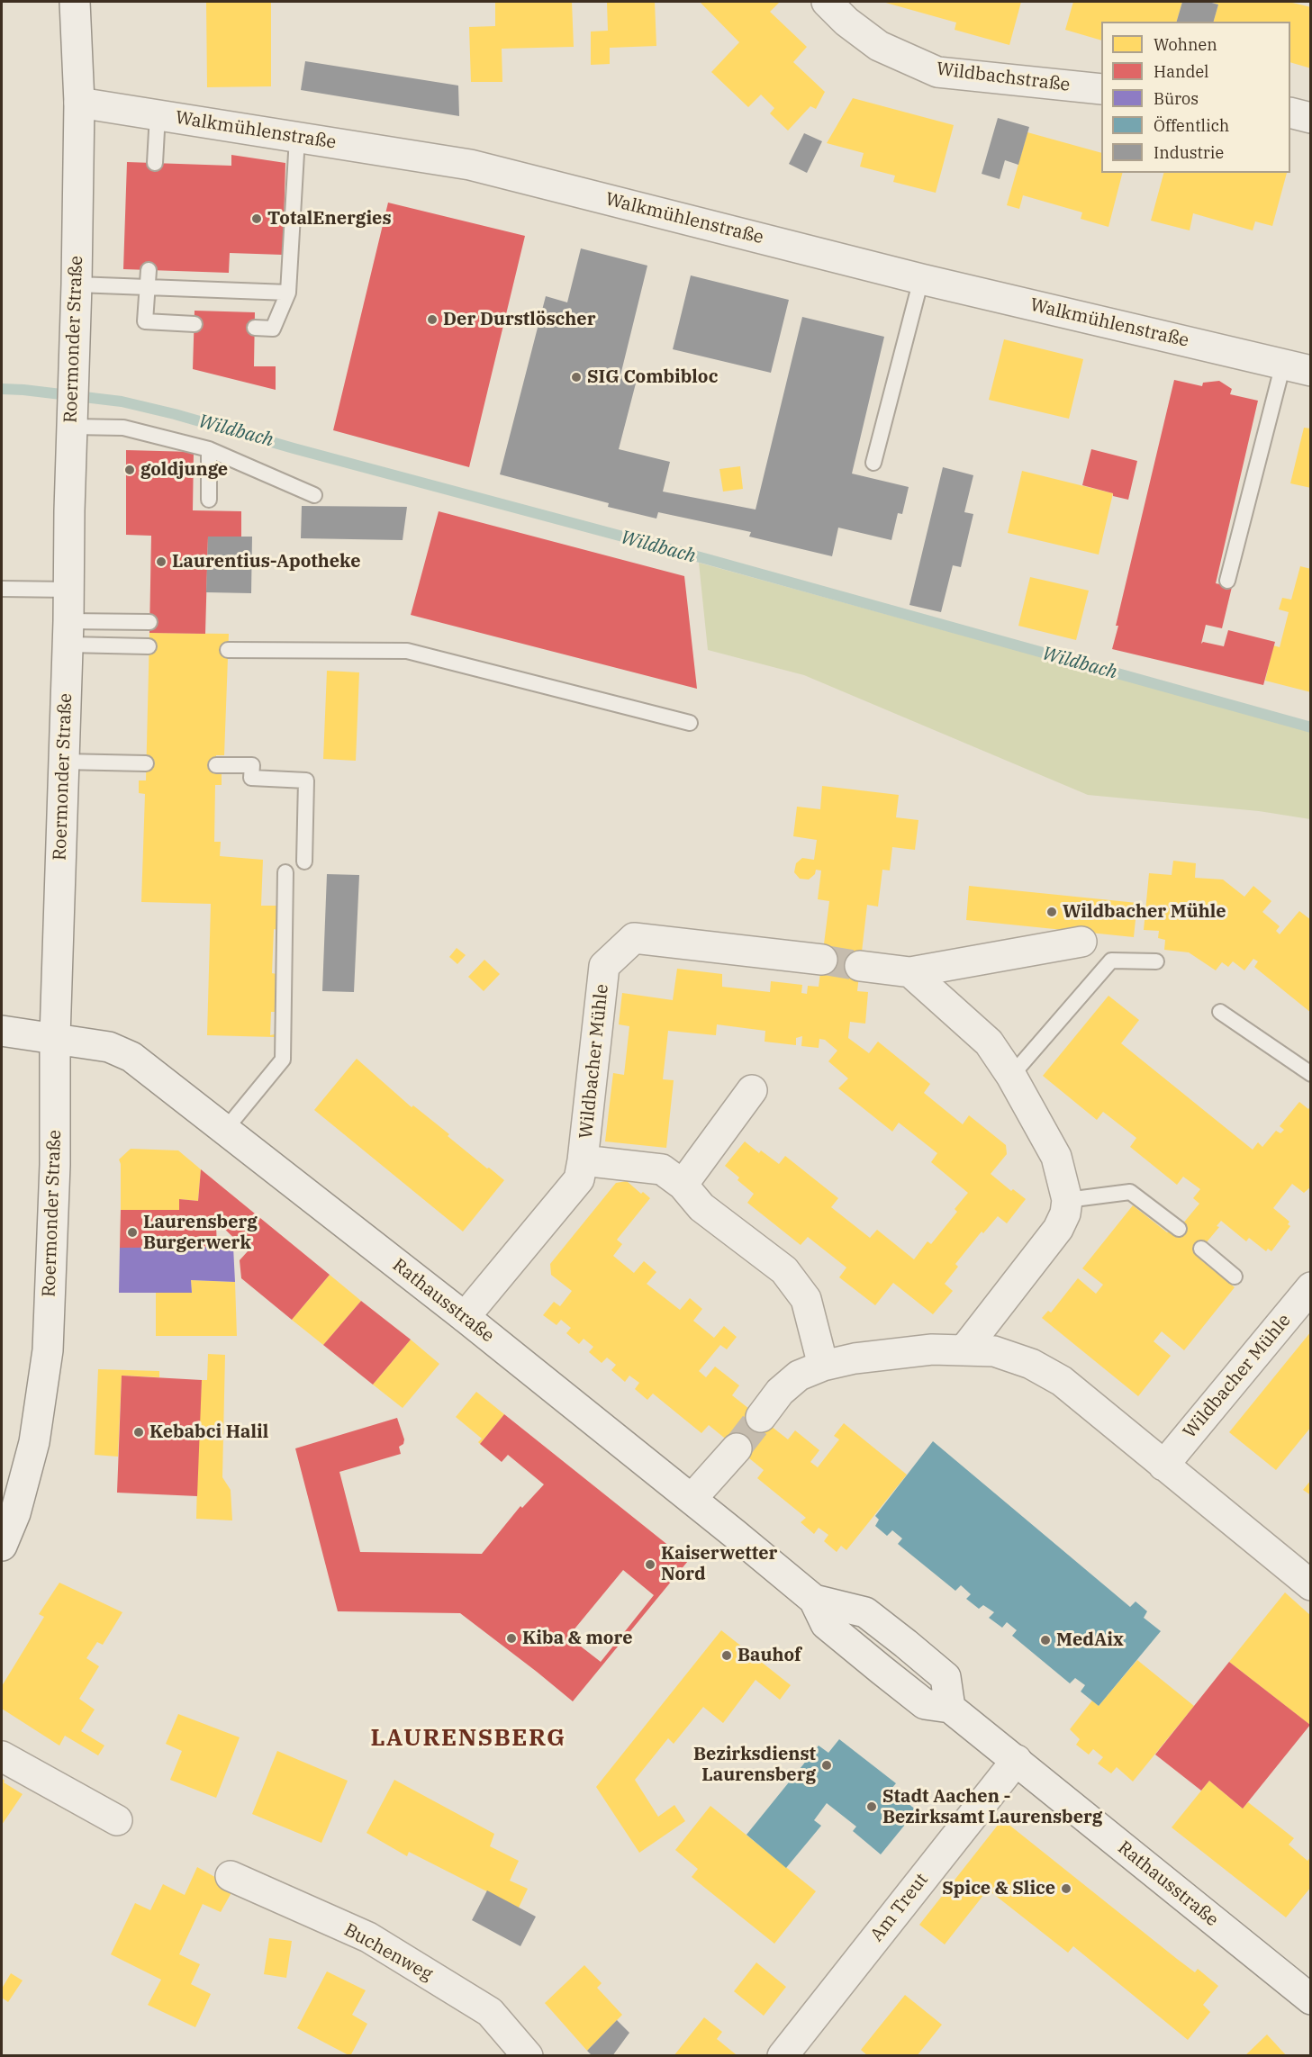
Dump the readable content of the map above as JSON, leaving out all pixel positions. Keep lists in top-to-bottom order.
{
  "streets": {
    "street": [
      "Wildbachstraße",
      "Walkmühlenstraße",
      "Roermonder Straße",
      "Wildbacher Mühle",
      "Rathausstraße",
      "Am Treut",
      "Buchenweg"
    ]
  },
  "crossings": [
    ["Walkmühlenstraße", "Roermonder Straße"],
    ["Roermonder Straße", "Rathausstraße"],
    ["Wildbacher Mühle", "Rathausstraße"],
    ["Rathausstraße", "Am Treut"]
  ],
  "districts": ["LAURENSBERG"],
  "water": ["Wildbach"],
  "places": [
    "TotalEnergies",
    "Der Durstlöscher",
    "SIG Combibloc",
    "goldjunge",
    "Laurentius-Apotheke",
    "Wildbacher Mühle",
    "Laurensberg Burgerwerk",
    "Kebabci Halil",
    "Kaiserwetter Nord",
    "Kiba & more",
    "MedAix",
    "Bauhof",
    "Bezirksdienst Laurensberg",
    "Stadt Aachen - Bezirksamt Laurensberg",
    "Spice & Slice"
  ],
  "legend": [
    "Wohnen",
    "Handel",
    "Büros",
    "Öffentlich",
    "Industrie"
  ]
}
